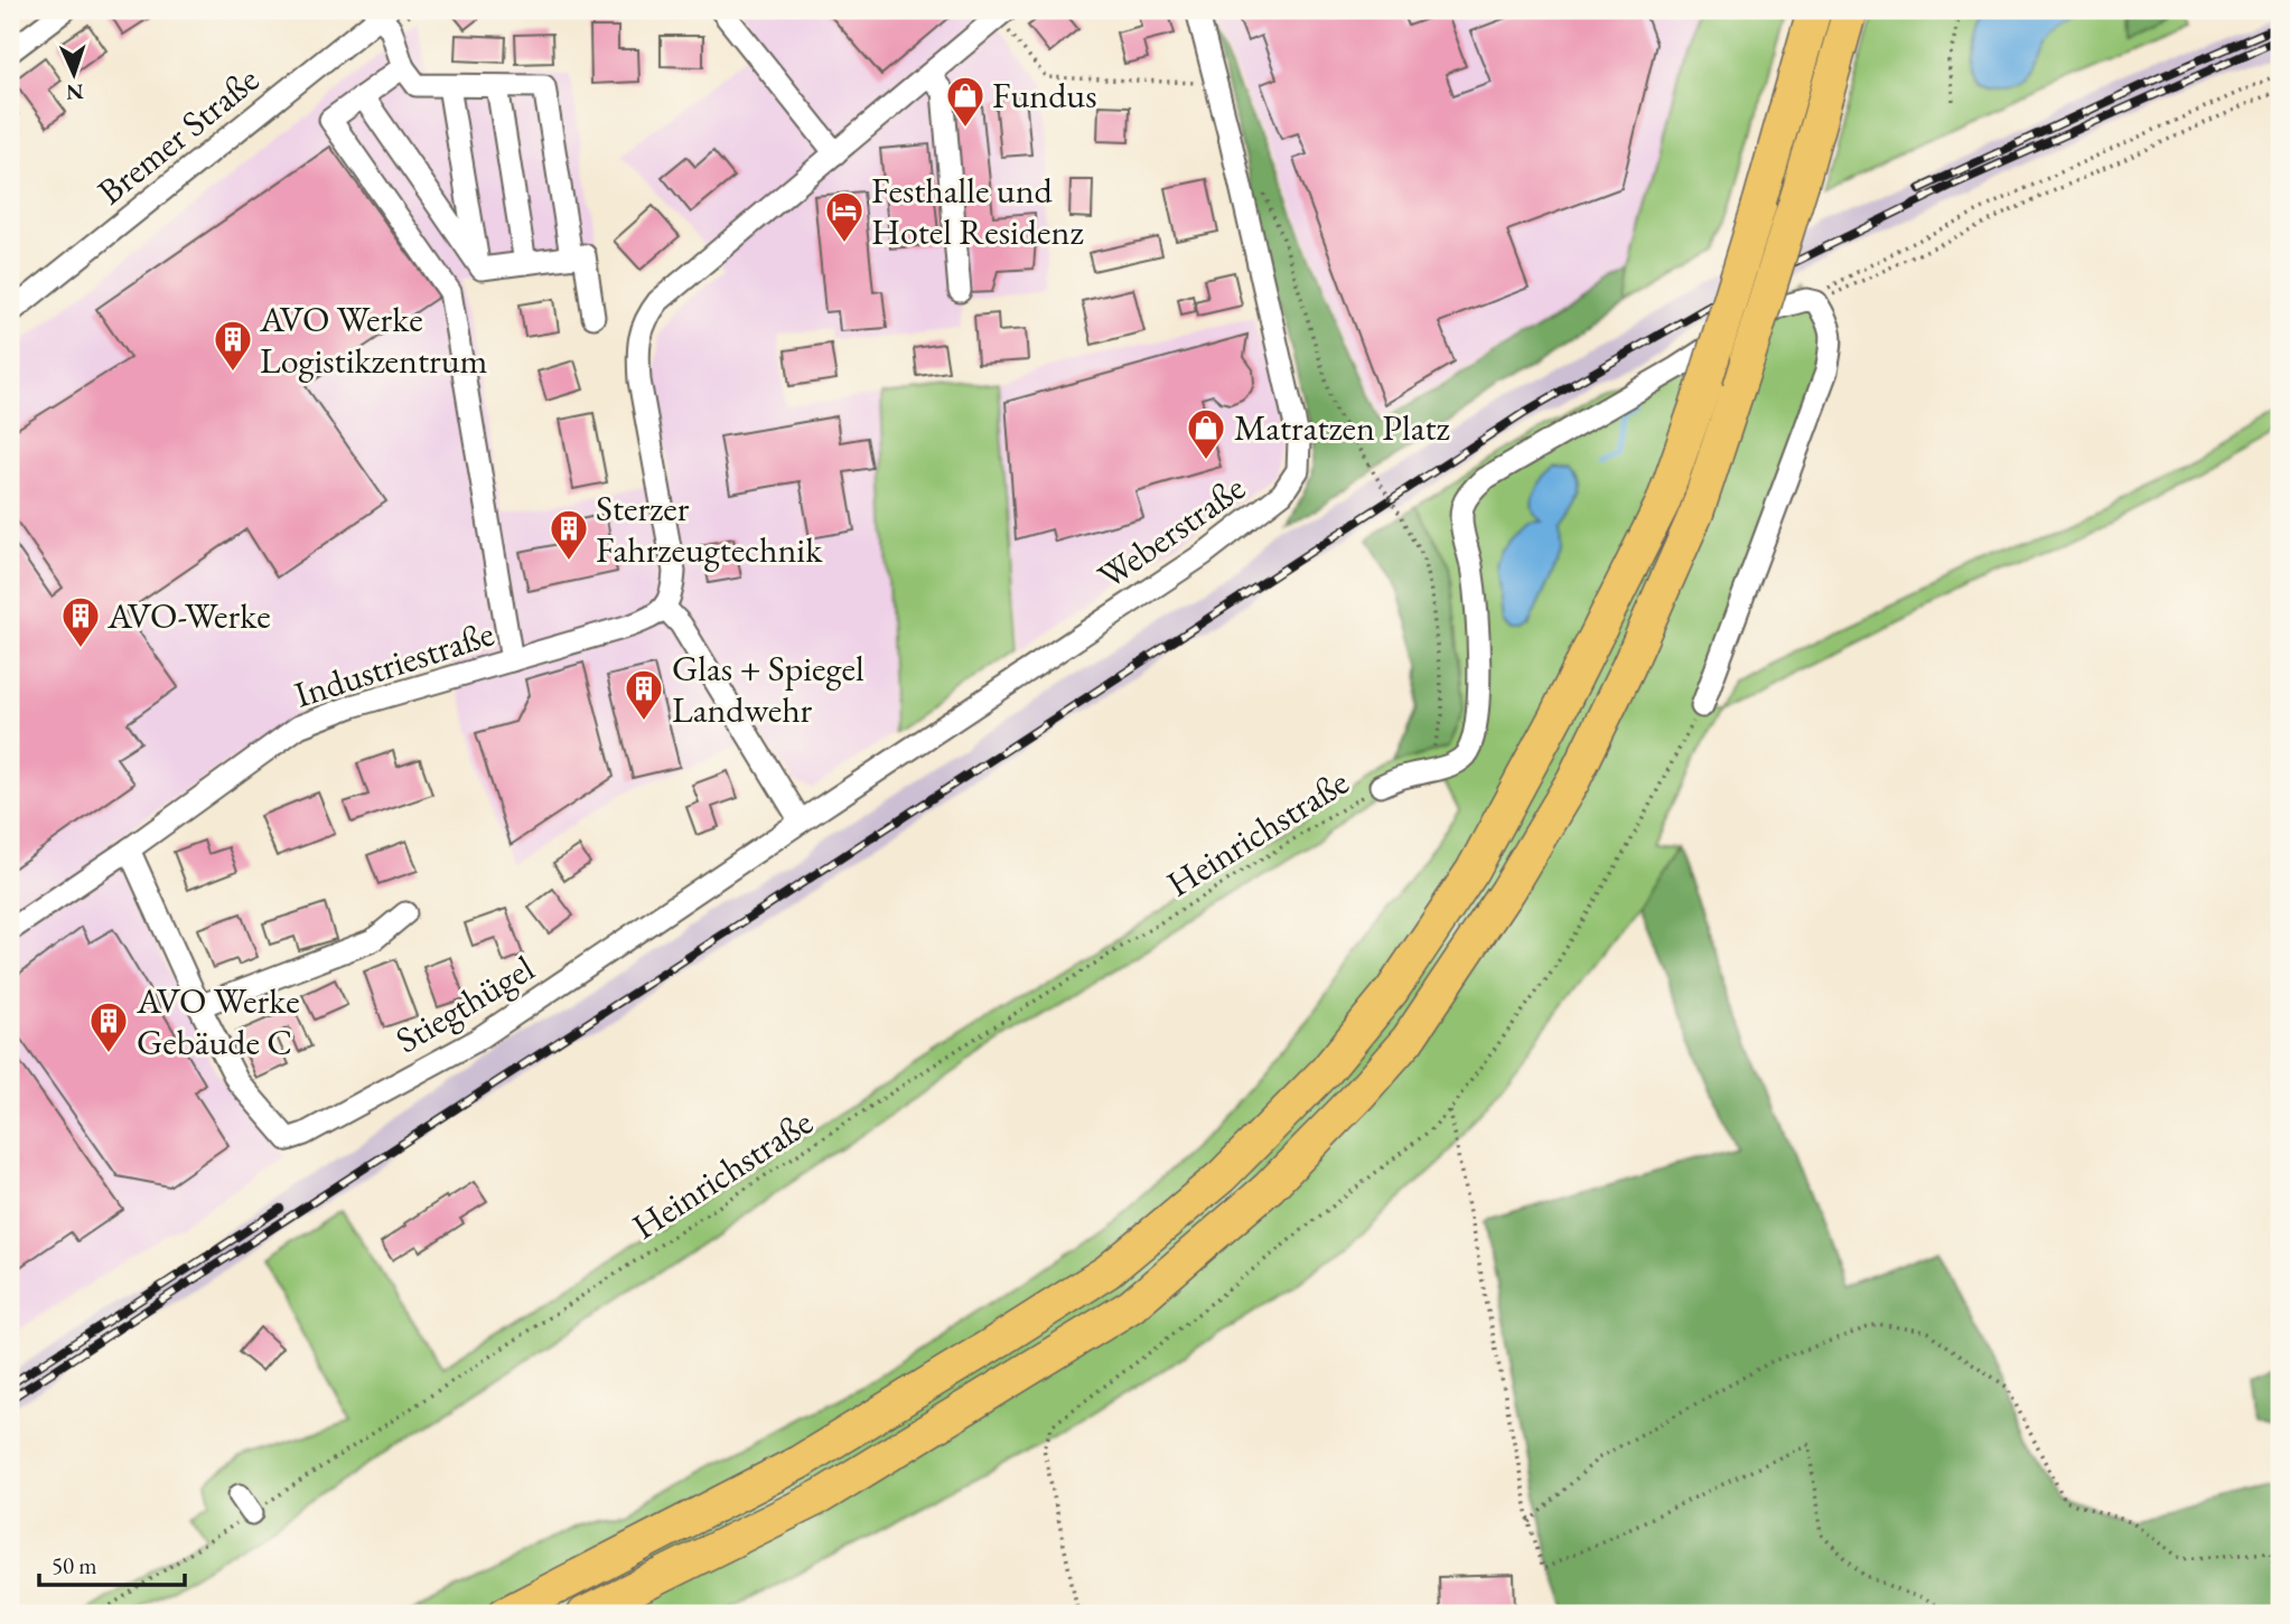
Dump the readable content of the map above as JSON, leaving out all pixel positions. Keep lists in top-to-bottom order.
{
  "streets": {
    "street": [
      "Bremer Straße",
      "Weberstraße",
      "Industriestraße",
      "Stiegthügel"
    ],
    "path": ["Heinrichstraße"]
  },
  "crossings": [
    ["Weberstraße", "Stiegthügel"],
    ["Industriestraße", "Stiegthügel"]
  ],
  "places": {
    "shop": ["Fundus", "Matratzen Platz"],
    "hotel": ["Festhalle und Hotel Residenz"],
    "building": [
      "AVO Werke Logistikzentrum",
      "Sterzer Fahrzeugtechnik",
      "AVO-Werke",
      "Glas + Spiegel Landwehr",
      "AVO Werke Gebäude C"
    ]
  },
  "scale_bar": "50 m",
  "north": "bottom"
}
